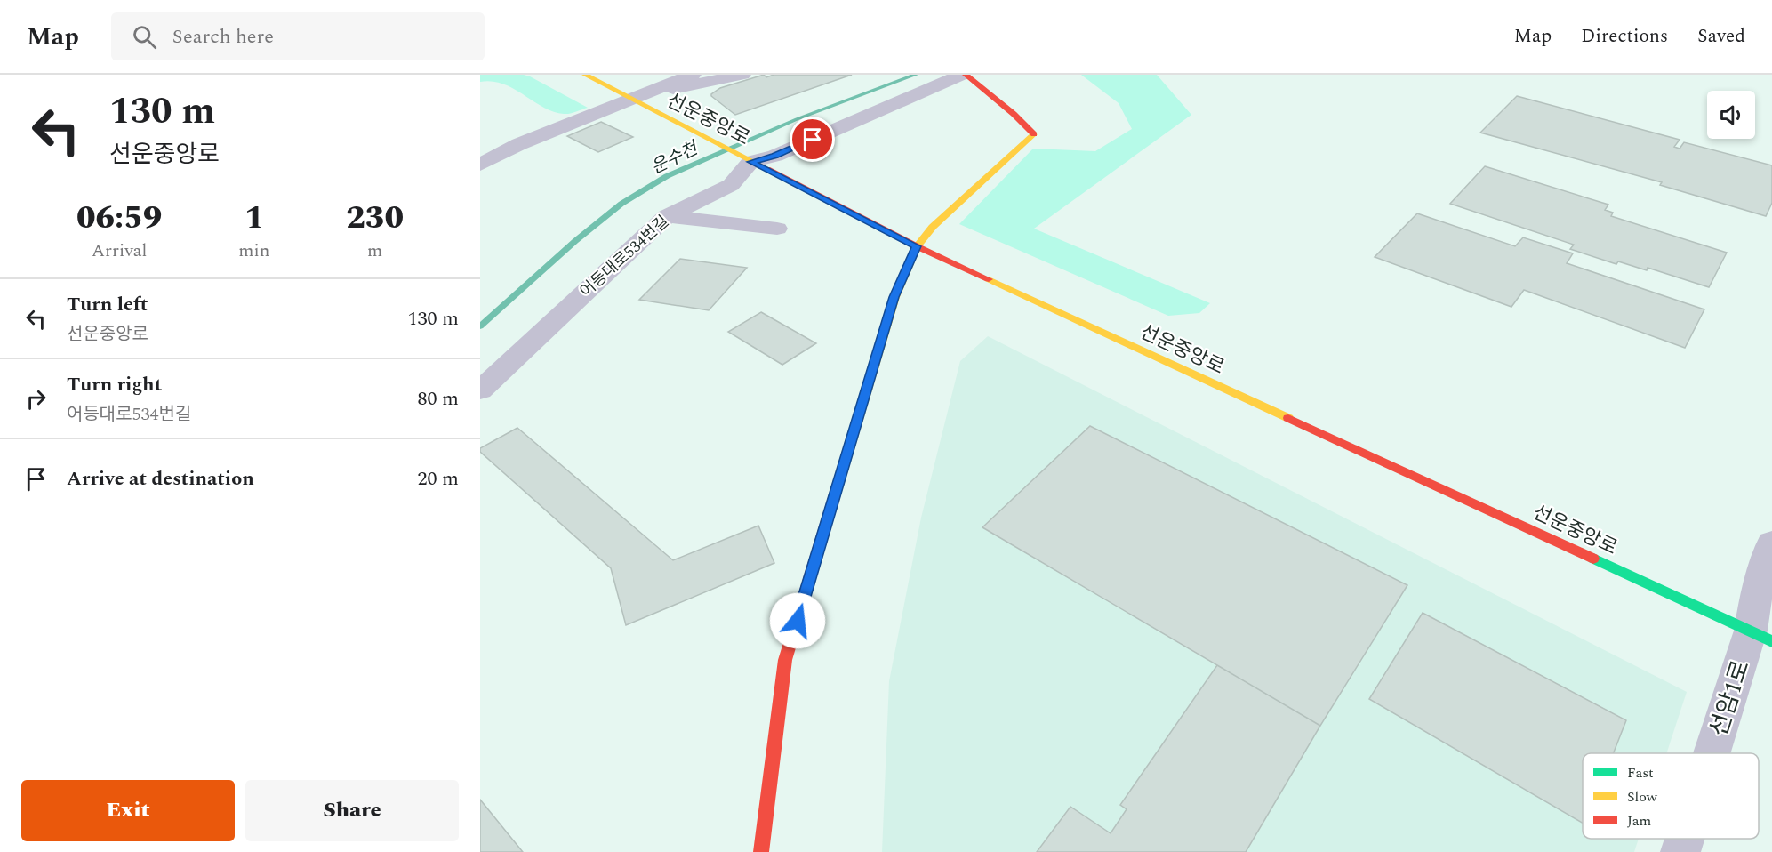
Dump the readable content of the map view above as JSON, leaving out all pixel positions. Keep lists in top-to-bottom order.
{
  "streets": {
    "street": ["선운중앙로", "어등대로534번길", "선암1로"]
  },
  "crossings": [
    ["선운중앙로", "어등대로534번길"],
    ["선운중앙로", "선암1로"]
  ],
  "water": ["운수천"],
  "legend": ["Fast", "Slow", "Jam"],
  "page": {
    "header": "Map",
    "search": "Search here",
    "nav": ["Map", "Directions", "Saved"],
    "turn": ["130 m", "선운중앙로"],
    "eta": [
      "06:59",
      "Arrival",
      "1",
      "min",
      "230",
      "m"
    ],
    "list": [
      {
        "name": "Turn left",
        "note": "선운중앙로",
        "value": "130 m"
      },
      {
        "name": "Turn right",
        "note": "어등대로534번길",
        "value": "80 m"
      },
      {
        "name": "Arrive at destination",
        "value": "20 m"
      }
    ],
    "buttons": ["Exit", "Share"]
  }
}
